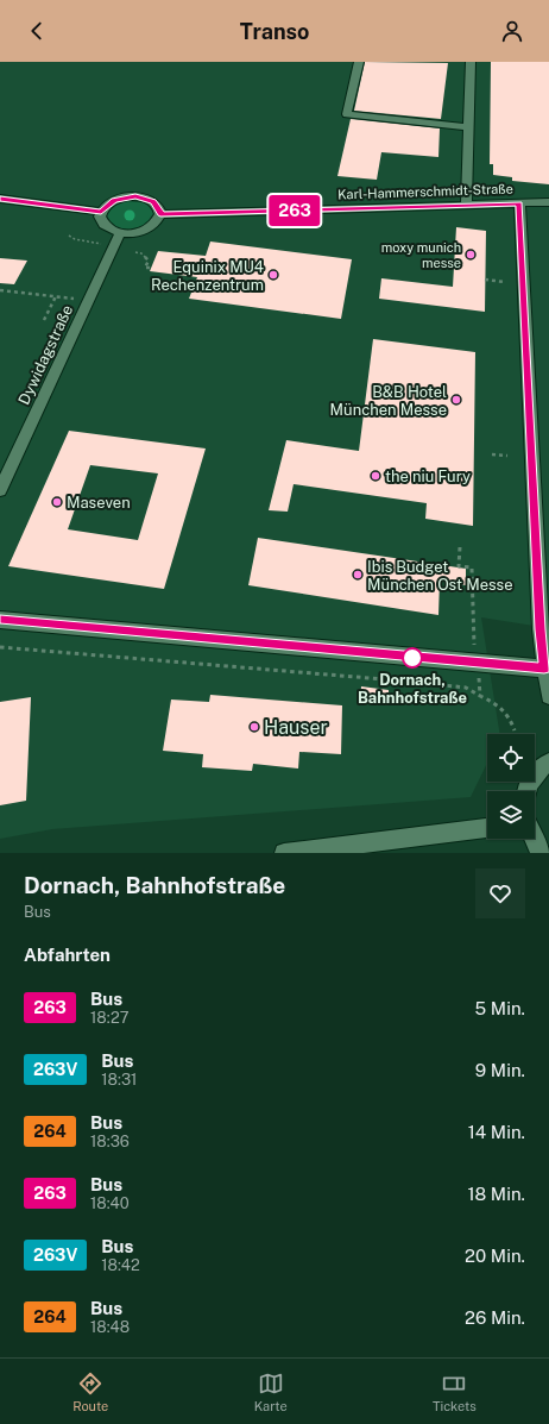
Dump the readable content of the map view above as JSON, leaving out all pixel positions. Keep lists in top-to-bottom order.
{
  "streets": {
    "street": ["Karl-Hammerschmidt-Straße", "Dywidagstraße"]
  },
  "crossings": [
    ["Karl-Hammerschmidt-Straße", "Dywidagstraße"]
  ],
  "places": [
    "moxy munich messe",
    "Equinix MU4 Rechenzentrum",
    "B&B Hotel München Messe",
    "the niu Fury",
    "Maseven",
    "Ibis Budget München Ost Messe",
    "Dornach, Bahnhofstraße",
    "Hauser"
  ],
  "lines": ["bus line 263"],
  "page": {
    "header": "Transo",
    "on_map": "263",
    "heading": [
      ["Dornach, Bahnhofstraße", "Bus"],
      "Abfahrten"
    ],
    "list": [
      {
        "mark": "263",
        "name": "Bus",
        "note": "18:27",
        "value": "5 Min."
      },
      {
        "mark": "263V",
        "name": "Bus",
        "note": "18:31",
        "value": "9 Min."
      },
      {
        "mark": "264",
        "name": "Bus",
        "note": "18:36",
        "value": "14 Min."
      },
      {
        "mark": "263",
        "name": "Bus",
        "note": "18:40",
        "value": "18 Min."
      },
      {
        "mark": "263V",
        "name": "Bus",
        "note": "18:42",
        "value": "20 Min."
      },
      {
        "mark": "264",
        "name": "Bus",
        "note": "18:48",
        "value": "26 Min."
      }
    ],
    "tabs": ["Route", "Karte", "Tickets"]
  }
}
